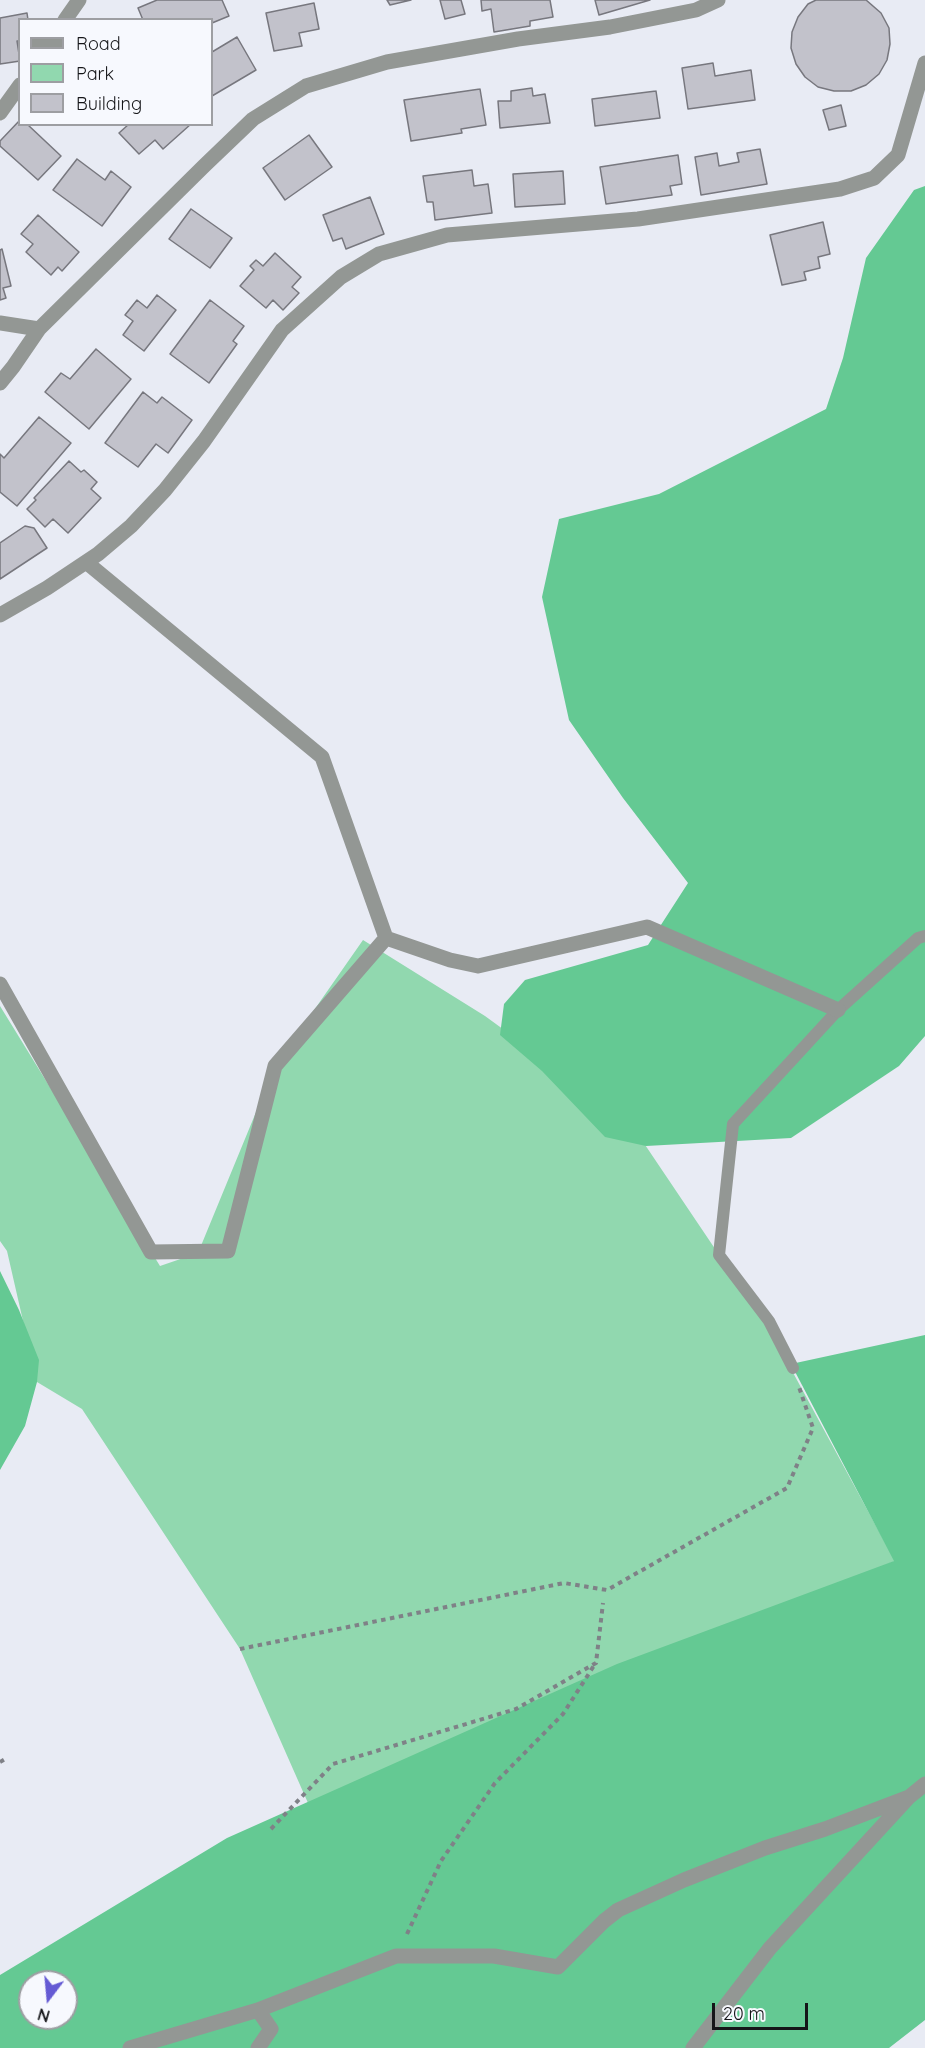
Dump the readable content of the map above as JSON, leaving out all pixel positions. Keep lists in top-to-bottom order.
{
  "legend": ["Road", "Park", "Building"],
  "scale_bar": "20 m",
  "north": "bottom"
}
